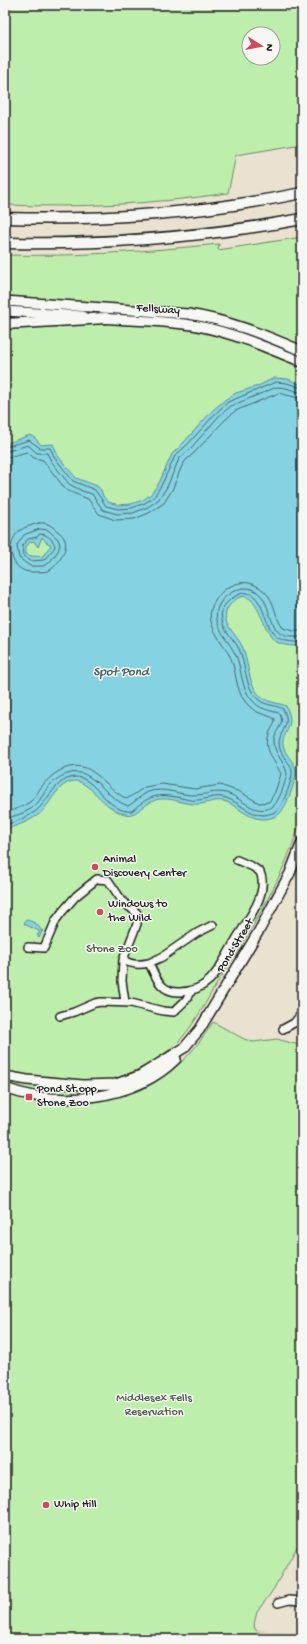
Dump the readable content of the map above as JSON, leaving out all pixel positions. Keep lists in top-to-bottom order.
{
  "streets": {
    "main road": ["Fellsway", "Pond Street"]
  },
  "water": ["Spot Pond"],
  "parks": ["Stone Zoo", "Middlesex Fells Reservation"],
  "places": {
    "other": ["Animal Discovery Center", "Windows to the Wild", "Whip Hill"],
    "transit": ["Pond St opp Stone Zoo"]
  },
  "north": "right"
}
